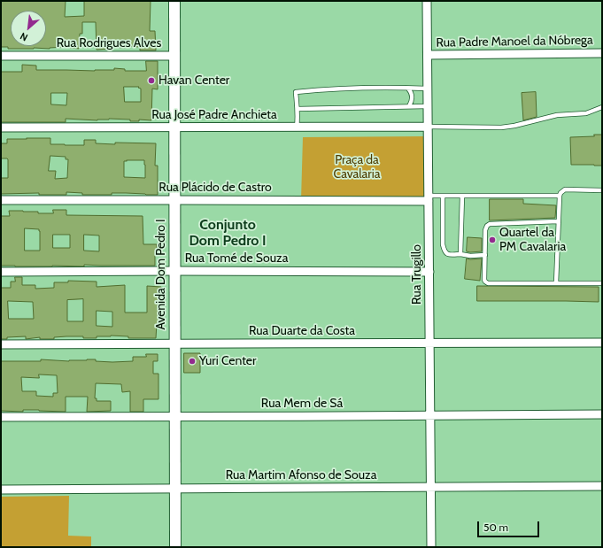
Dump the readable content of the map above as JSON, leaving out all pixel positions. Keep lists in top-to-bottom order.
{
  "streets": {
    "street": [
      "Rua Padre Manoel da Nóbrega",
      "Rua Rodrigues Alves",
      "Rua José Padre Anchieta",
      "Rua Plácido de Castro",
      "Rua Tomé de Souza",
      "Avenida Dom Pedro I",
      "Rua Trugillo",
      "Rua Duarte da Costa",
      "Rua Mem de Sá",
      "Rua Martim Afonso de Souza"
    ]
  },
  "crossings": [
    ["Rua Padre Manoel da Nóbrega", "Rua Trugillo"],
    ["Rua Rodrigues Alves", "Avenida Dom Pedro I"],
    ["Rua José Padre Anchieta", "Avenida Dom Pedro I"],
    ["Rua José Padre Anchieta", "Rua Trugillo"],
    ["Rua Plácido de Castro", "Avenida Dom Pedro I"],
    ["Rua Plácido de Castro", "Rua Trugillo"],
    ["Rua Tomé de Souza", "Avenida Dom Pedro I"],
    ["Rua Tomé de Souza", "Rua Trugillo"],
    ["Avenida Dom Pedro I", "Rua Duarte da Costa"],
    ["Avenida Dom Pedro I", "Rua Mem de Sá"],
    ["Avenida Dom Pedro I", "Rua Martim Afonso de Souza"],
    ["Rua Trugillo", "Rua Duarte da Costa"],
    ["Rua Trugillo", "Rua Mem de Sá"],
    ["Rua Trugillo", "Rua Martim Afonso de Souza"]
  ],
  "districts": ["Conjunto Dom Pedro I"],
  "parks": ["Praça da Cavalaria"],
  "places": ["Havan Center", "Quartel da PM Cavalaria", "Yuri Center"],
  "scale_bar": "50 m",
  "north": "bottom left"
}
